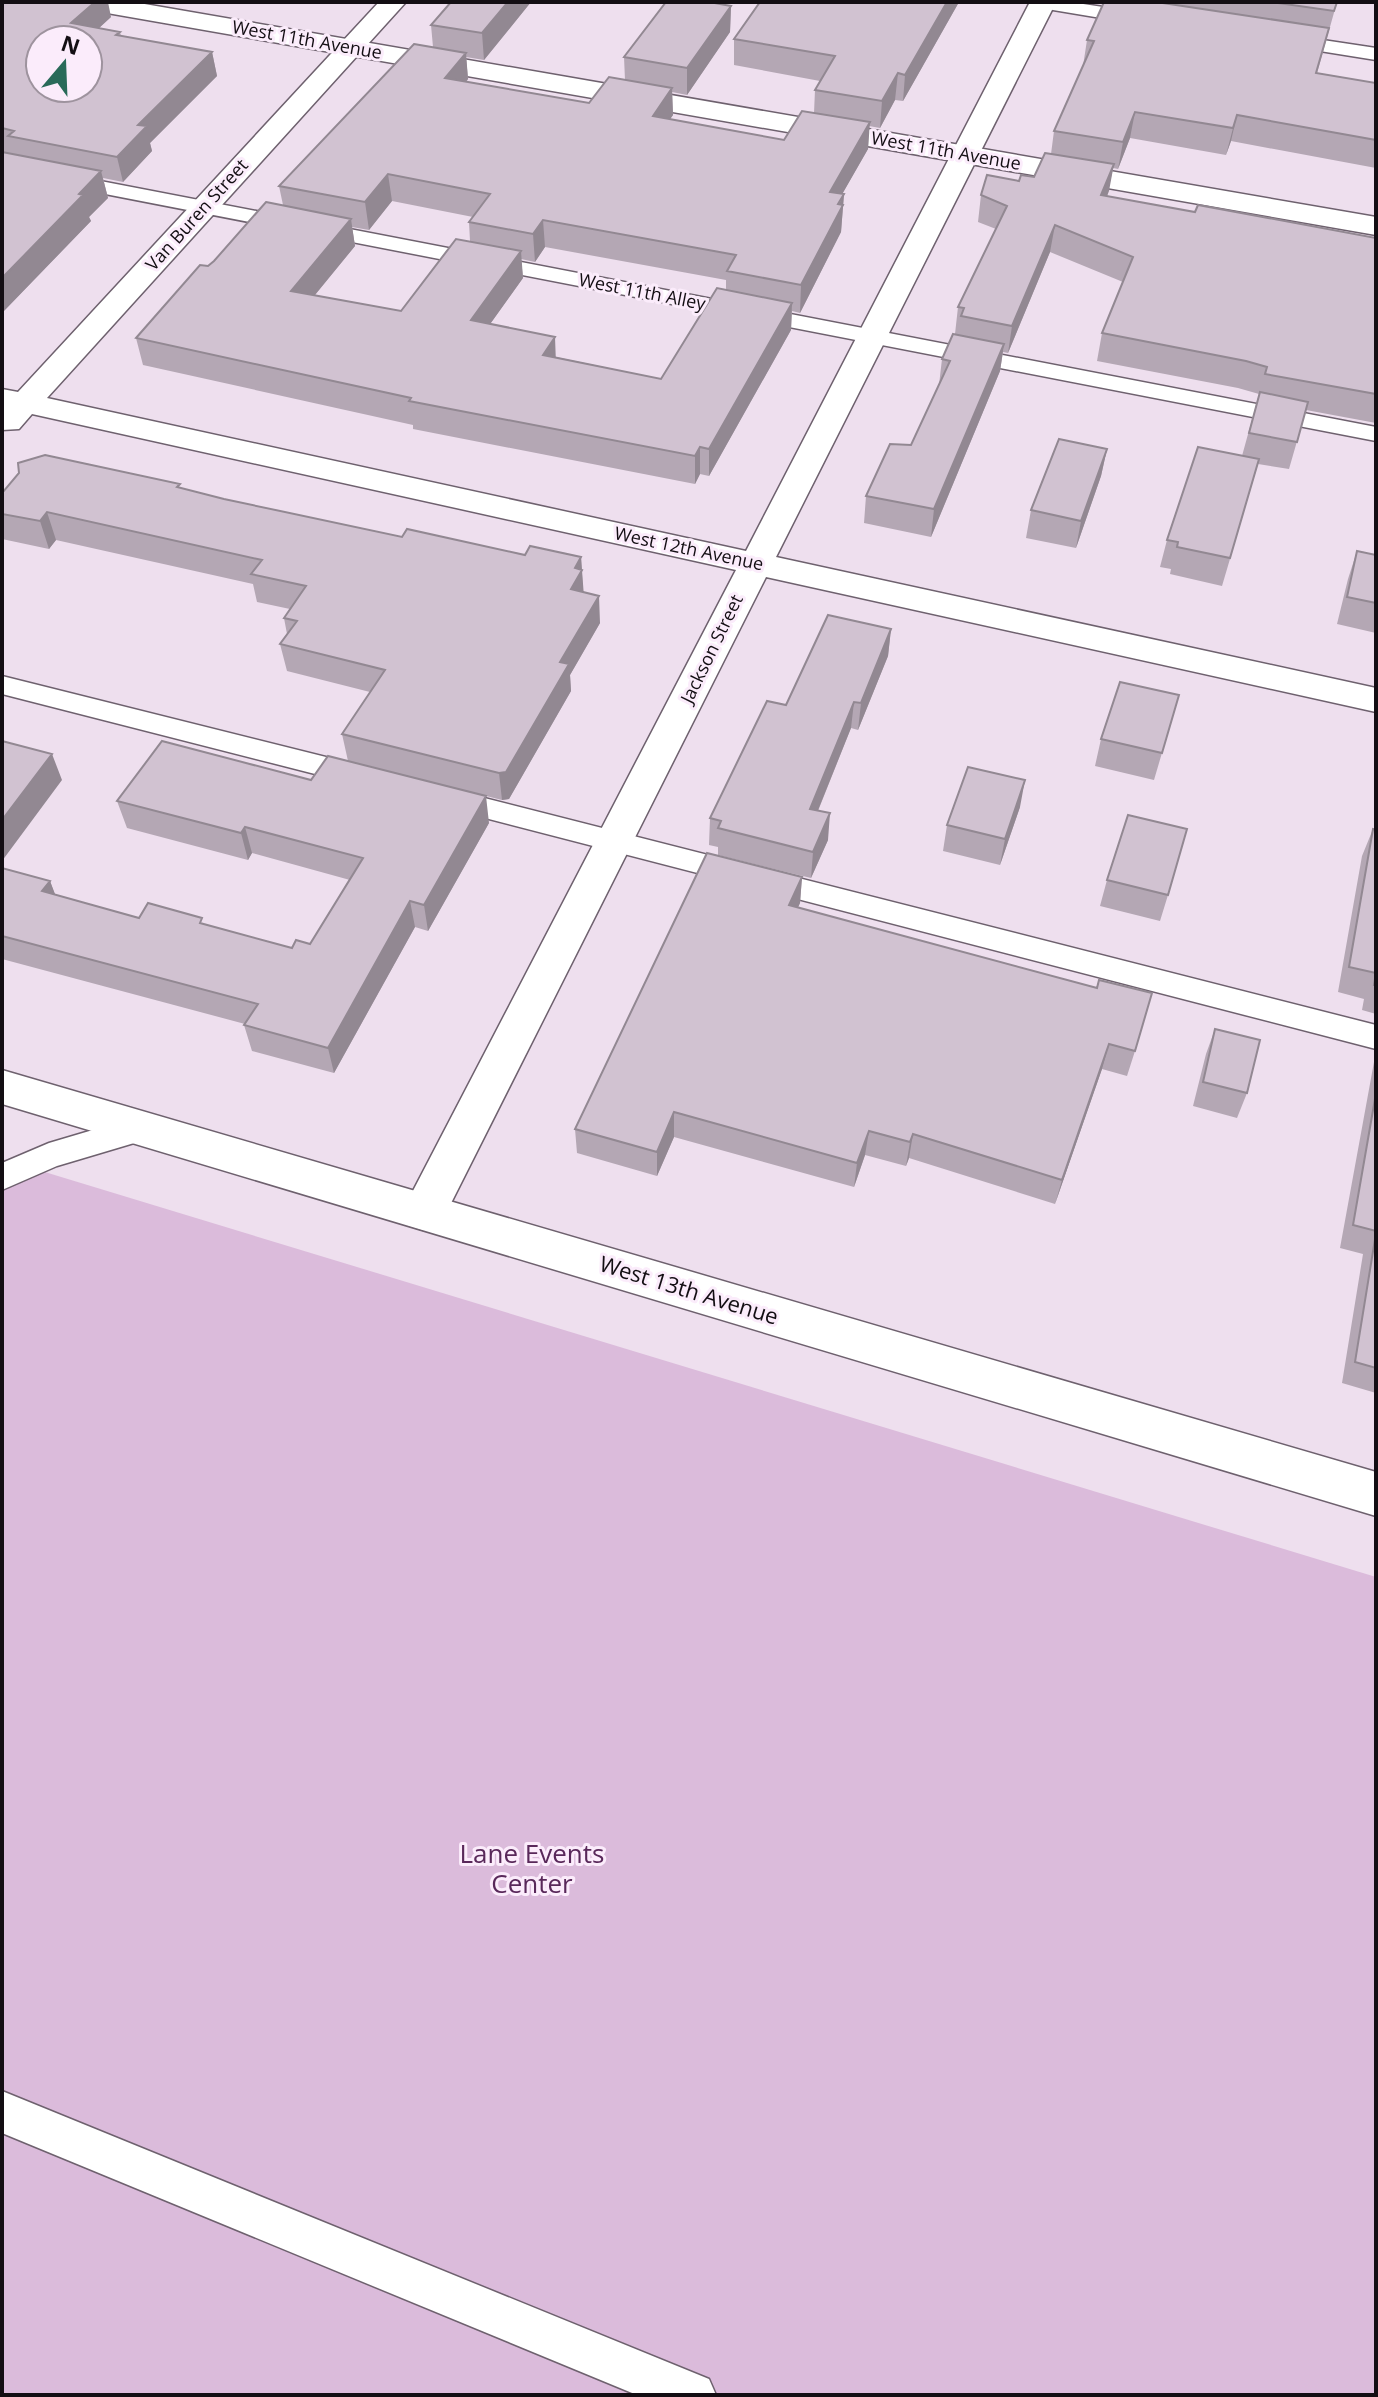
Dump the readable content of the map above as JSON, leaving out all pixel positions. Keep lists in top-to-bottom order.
{
  "streets": {
    "street": [
      "West 11th Avenue",
      "Van Buren Street",
      "West 12th Avenue",
      "Jackson Street",
      "West 13th Avenue"
    ],
    "lane": ["West 11th Alley"]
  },
  "crossings": [
    ["West 11th Avenue", "Van Buren Street"],
    ["West 11th Avenue", "Jackson Street"],
    ["Van Buren Street", "West 11th Alley"],
    ["Van Buren Street", "West 12th Avenue"],
    ["West 11th Alley", "Jackson Street"],
    ["West 12th Avenue", "Jackson Street"],
    ["Jackson Street", "West 13th Avenue"]
  ],
  "parks": ["Lane Events Center"],
  "north": "top"
}
